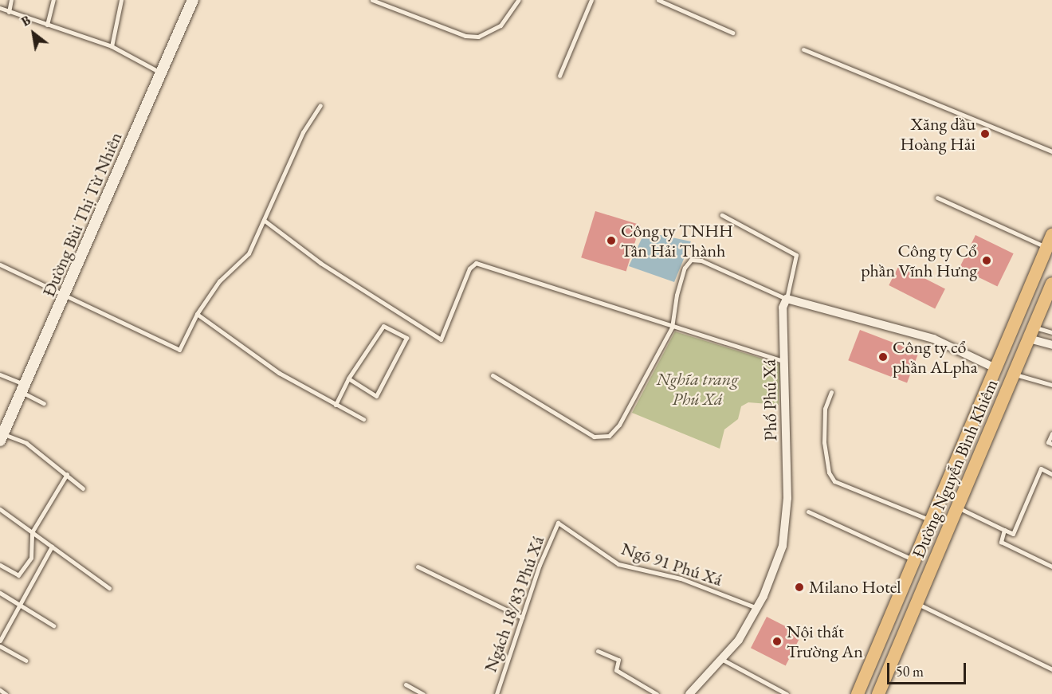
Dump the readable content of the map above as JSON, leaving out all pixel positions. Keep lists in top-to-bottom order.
{
  "streets": {
    "highway": ["Đường Nguyễn Bình Khiêm"],
    "street": ["Đường Bùi Thị Từ Nhiên", "Phố Phú Xá"],
    "lane": ["Ngõ 91 Phú Xá", "Ngách 18/83 Phú Xá"]
  },
  "crossings": [
    ["Phố Phú Xá", "Ngõ 91 Phú Xá"],
    ["Ngõ 91 Phú Xá", "Ngách 18/83 Phú Xá"]
  ],
  "parks": ["Nghĩa trang Phú Xá"],
  "places": [
    "Xăng dầu Hoàng Hải",
    "Công ty TNHH Tân Hải Thành",
    "Công ty Cổ phần Vĩnh Hưng",
    "Công ty cổ phần ALpha",
    "Milano Hotel",
    "Nội thất Trường An"
  ],
  "scale_bar": "50 m",
  "north": "top left"
}
